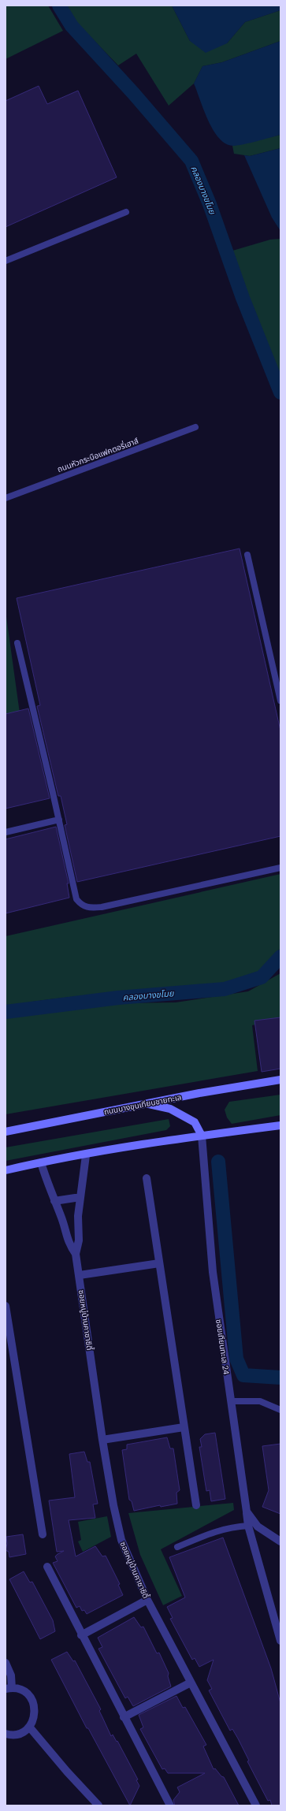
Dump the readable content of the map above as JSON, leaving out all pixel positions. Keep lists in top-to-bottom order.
{
  "streets": {
    "main road": ["ถนนบางขุนเทียนชายทะเล"],
    "street": ["ซอยหมู่บ้านคาซาซิตี้", "ซอยเทียนทะเล 24"],
    "lane": ["ถนนหัวกระบือแฟคตอรี่เฮาส์"]
  },
  "water": ["คลองบางขโมย"]
}
